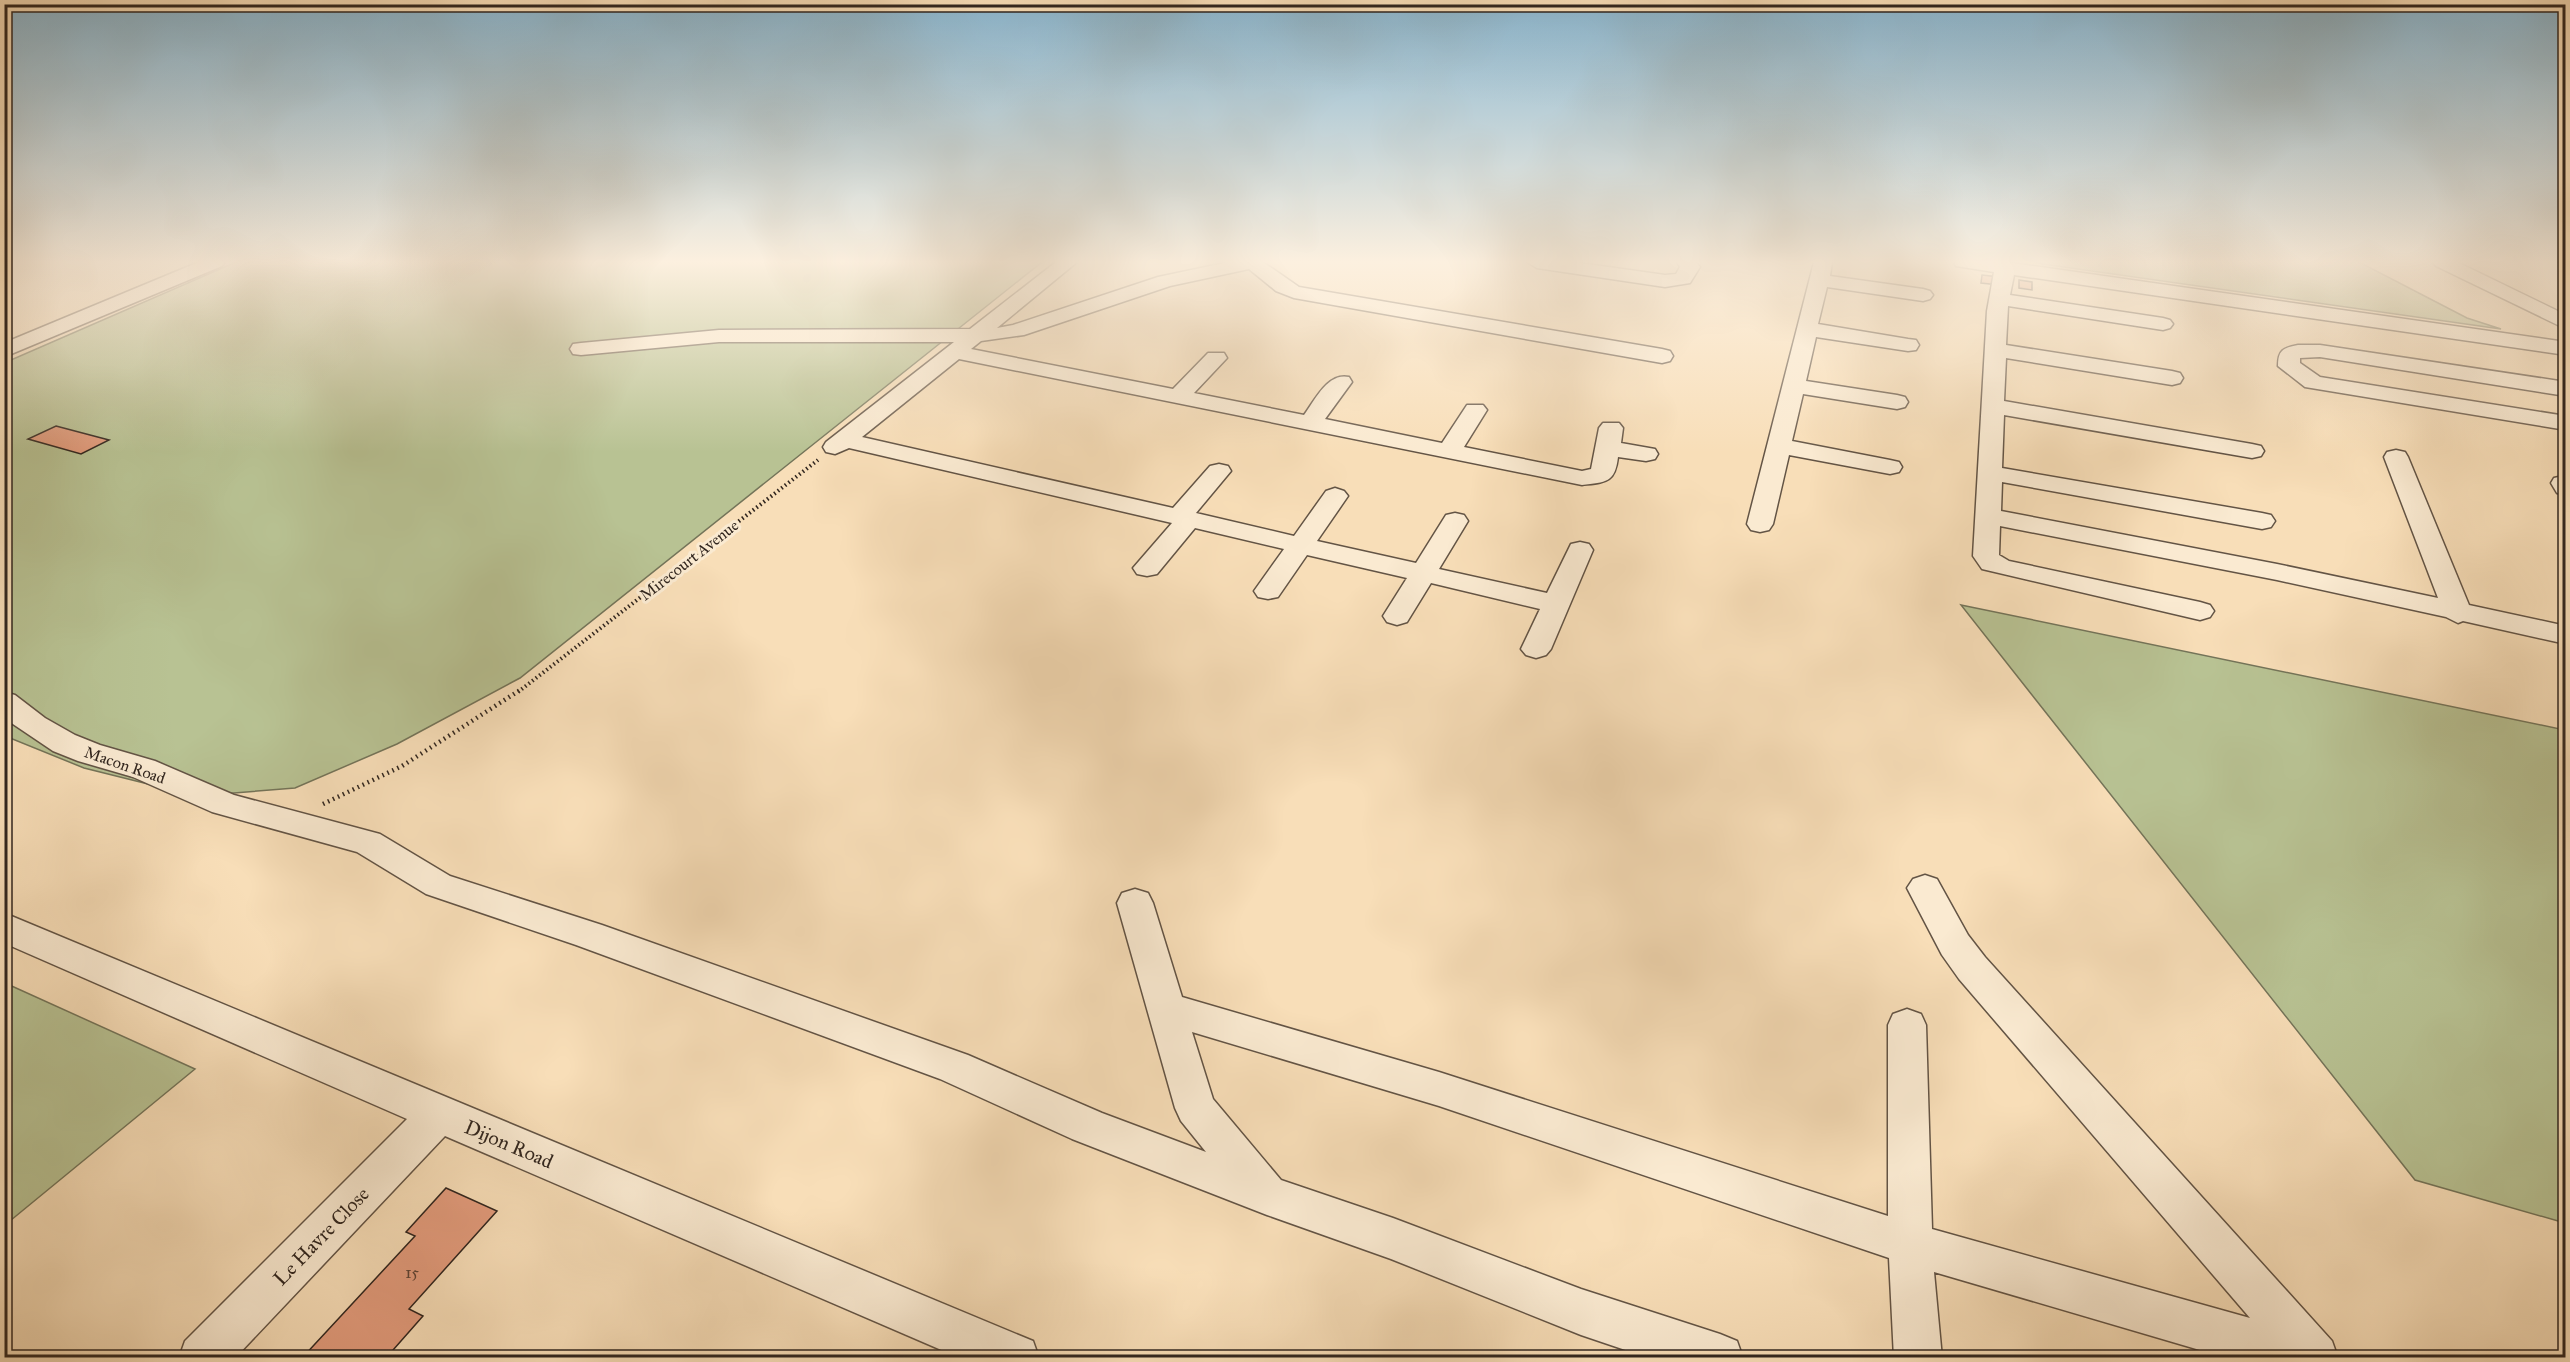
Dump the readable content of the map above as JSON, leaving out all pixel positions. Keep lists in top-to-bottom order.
{
  "streets": {
    "street": ["Macon Road", "Dijon Road", "Le Havre Close"],
    "path": ["Mirecourt Avenue"]
  },
  "crossings": [
    ["Mirecourt Avenue", "Macon Road"],
    ["Dijon Road", "Le Havre Close"]
  ],
  "house_numbers": ["15"]
}
